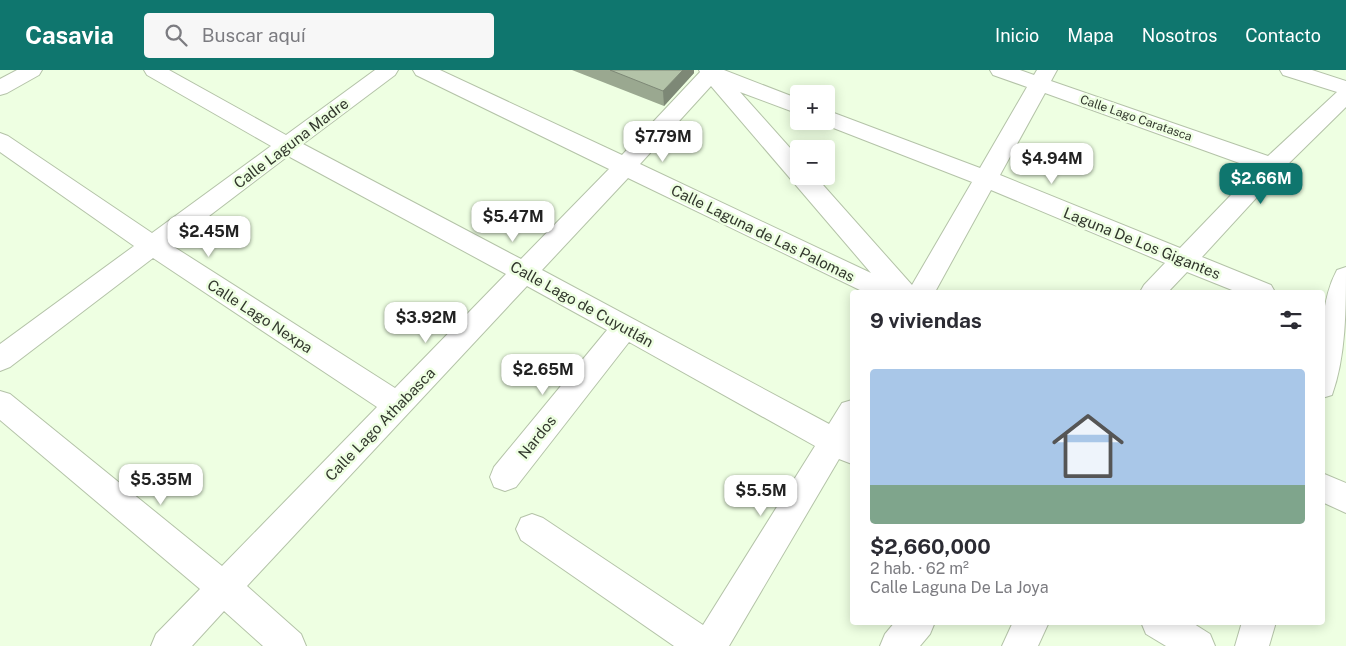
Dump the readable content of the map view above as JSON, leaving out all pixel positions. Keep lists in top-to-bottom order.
{
  "streets": {
    "street": [
      "Calle Lago Caratasca",
      "Calle Laguna Madre",
      "Calle Laguna de Las Palomas",
      "Laguna De Los Gigantes",
      "Calle Lago de Cuyutlán",
      "Calle Lago Nexpa",
      "Calle Lago Athabasca",
      "Nardos"
    ]
  },
  "crossings": [
    ["Calle Laguna Madre", "Calle Lago de Cuyutlán"],
    ["Calle Laguna Madre", "Calle Lago Nexpa"],
    ["Calle Laguna de Las Palomas", "Calle Lago Athabasca"],
    ["Calle Lago de Cuyutlán", "Calle Lago Athabasca"],
    ["Calle Lago de Cuyutlán", "Nardos"],
    ["Calle Lago Nexpa", "Calle Lago Athabasca"]
  ],
  "page": {
    "header": "Casavia",
    "search": "Buscar aquí",
    "nav": [
      "Inicio",
      "Mapa",
      "Nosotros",
      "Contacto"
    ],
    "map_buttons": ["+", "−"],
    "price": [
      "$7.79M",
      "$4.94M",
      "$2.66M",
      "$5.47M",
      "$2.45M",
      "$3.92M",
      "$2.65M",
      "$5.35M",
      "$5.5M"
    ],
    "heading": "9 viviendas",
    "list": [
      {
        "name": "$2,660,000",
        "note": "2 hab. · 62 m² · Calle Laguna De La Joya"
      }
    ]
  }
}
